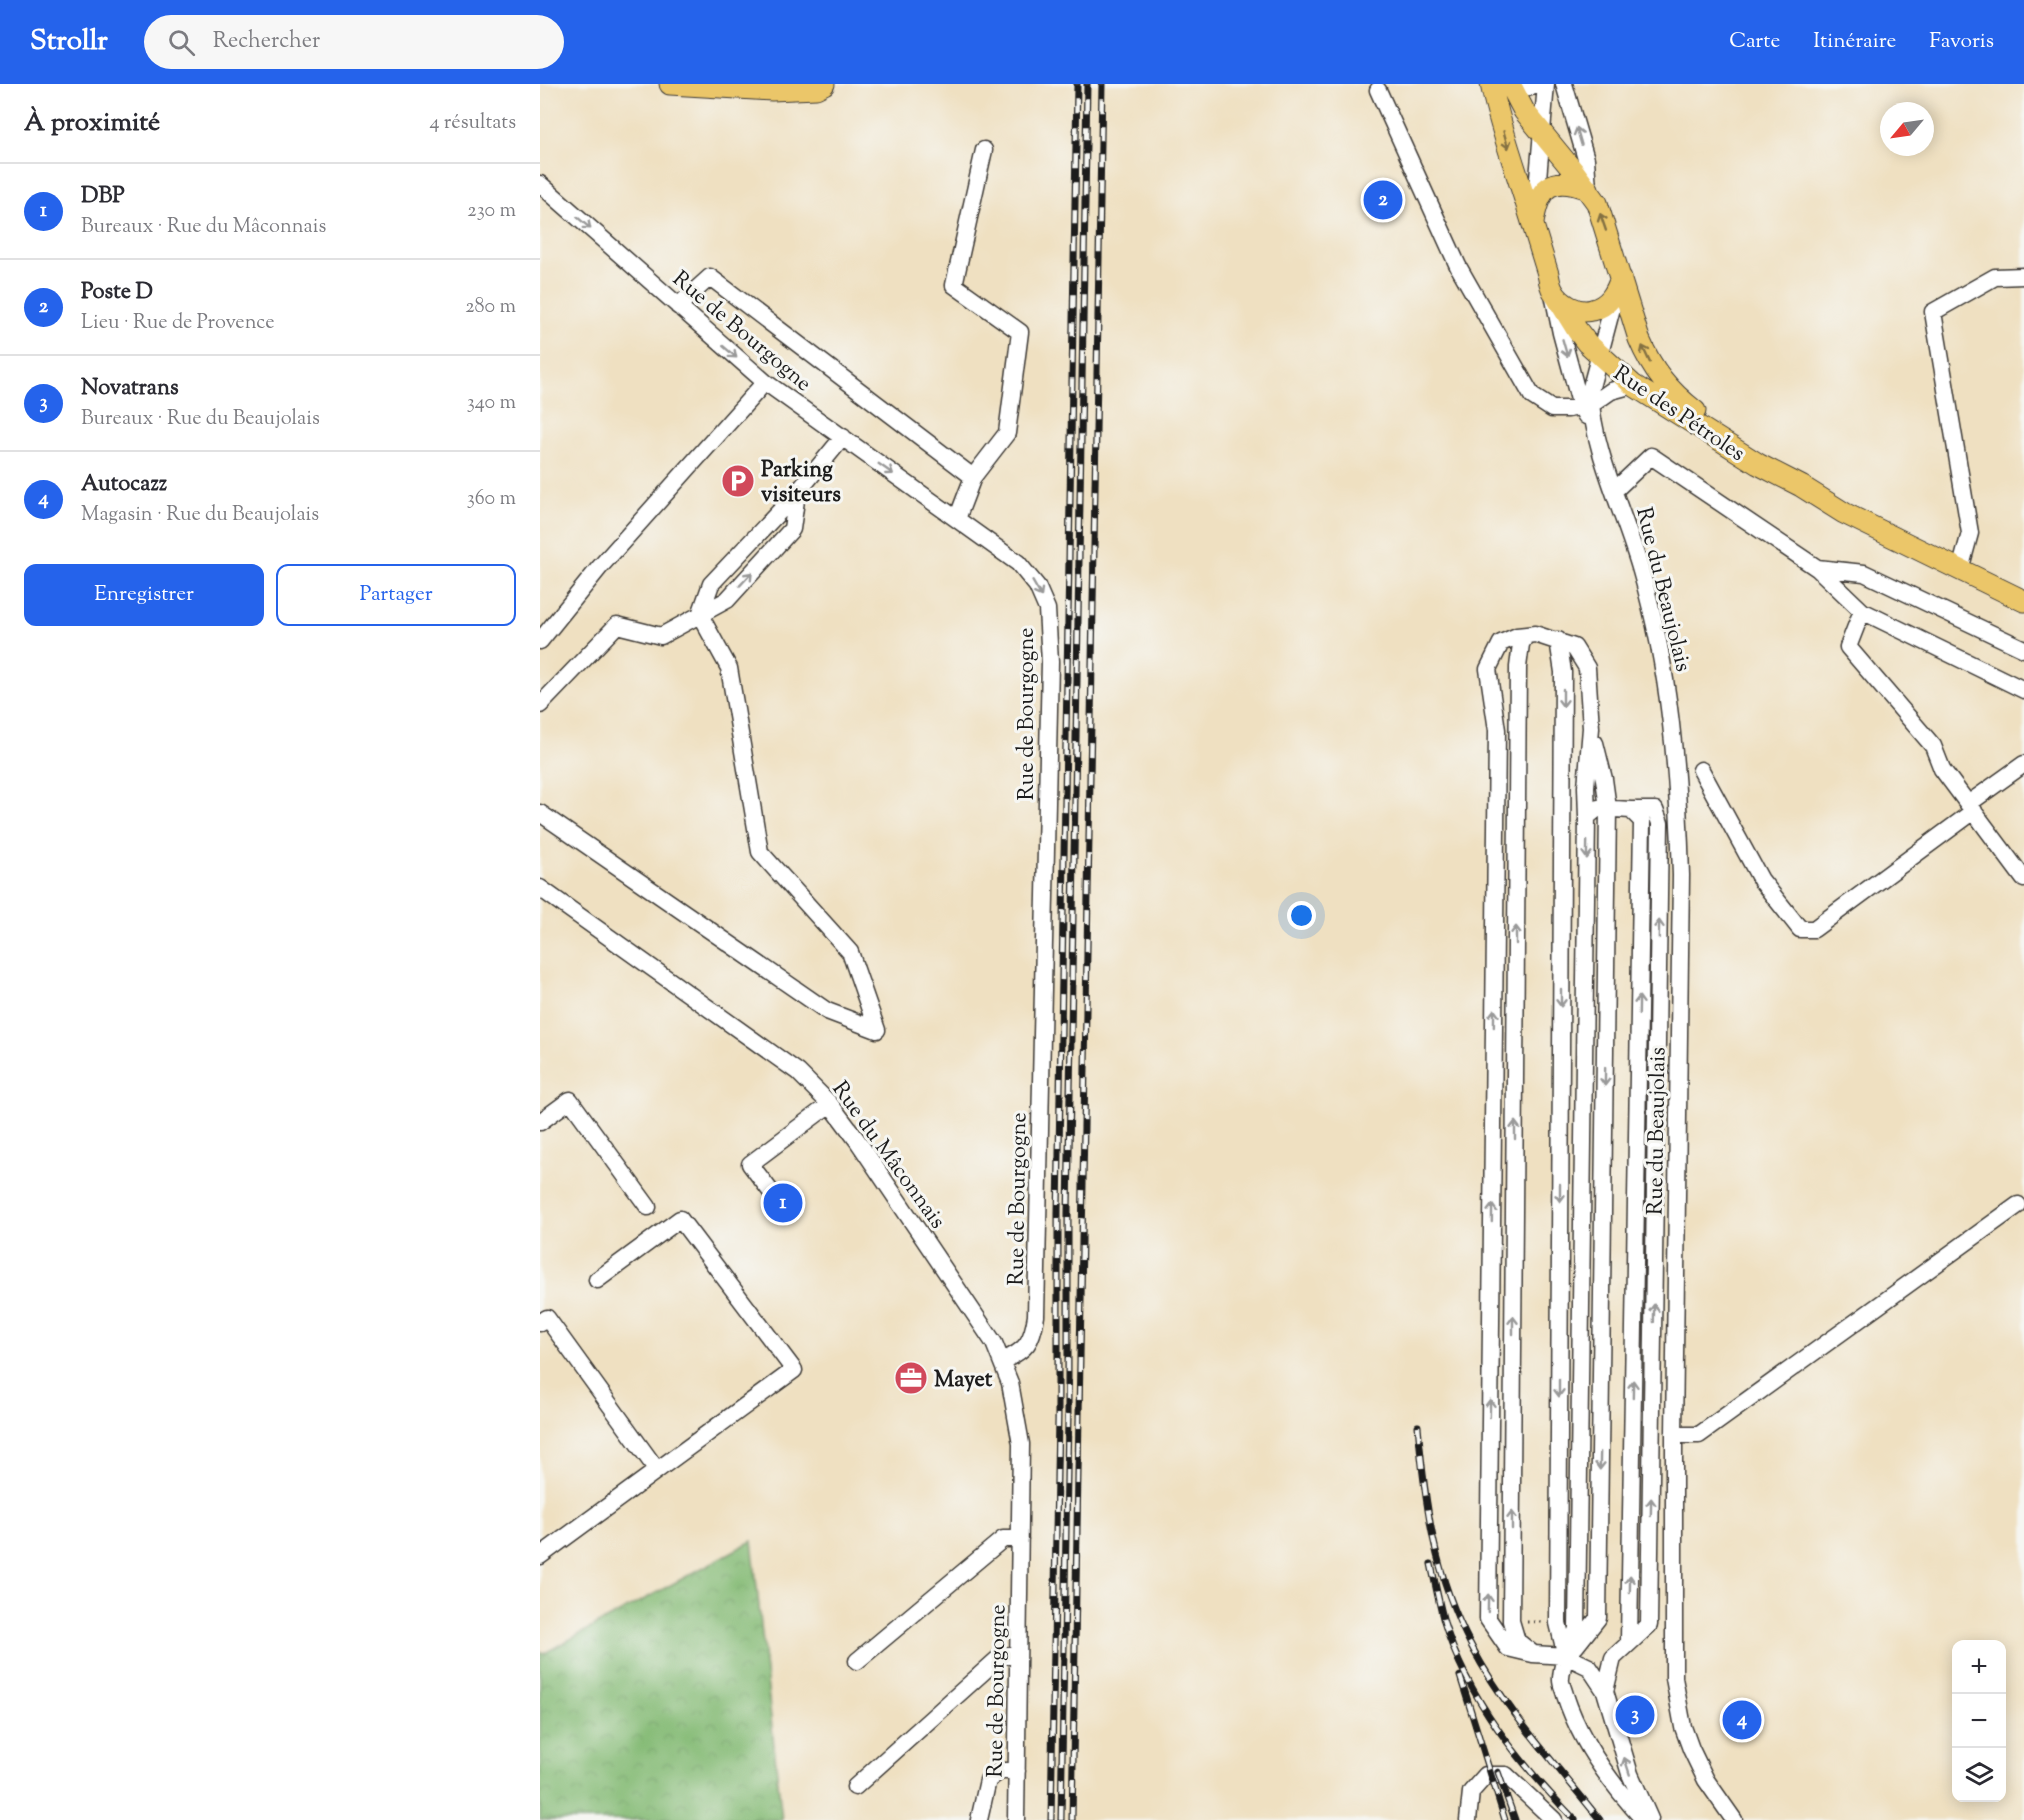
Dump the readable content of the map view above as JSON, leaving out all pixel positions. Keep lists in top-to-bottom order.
{
  "streets": {
    "main road": ["Rue des Pétroles"],
    "street": ["Rue de Bourgogne", "Rue du Beaujolais", "Rue du Mâconnais"]
  },
  "crossings": [
    ["Rue de Bourgogne", "Rue du Mâconnais"],
    ["Rue des Pétroles", "Rue du Beaujolais"]
  ],
  "one_way": ["Rue de Bourgogne"],
  "places": {
    "parking": ["Parking visiteurs"],
    "office": ["Mayet"]
  },
  "north": "bottom left",
  "page": {
    "header": "Strollr",
    "search": "Rechercher",
    "nav": ["Carte", "Itinéraire", "Favoris"],
    "heading": ["À proximité", "4 résultats"],
    "list": [
      {
        "mark": "1",
        "name": "DBP",
        "note": "Bureaux · Rue du Mâconnais",
        "value": "230 m"
      },
      {
        "mark": "2",
        "name": "Poste D",
        "note": "Lieu · Rue de Provence",
        "value": "280 m"
      },
      {
        "mark": "3",
        "name": "Novatrans",
        "note": "Bureaux · Rue du Beaujolais",
        "value": "340 m"
      },
      {
        "mark": "4",
        "name": "Autocazz",
        "note": "Magasin · Rue du Beaujolais",
        "value": "360 m"
      }
    ],
    "pins": [
      "2",
      "1",
      "3",
      "4"
    ],
    "buttons": ["Enregistrer", "Partager"],
    "map_buttons": ["+", "−"]
  }
}
